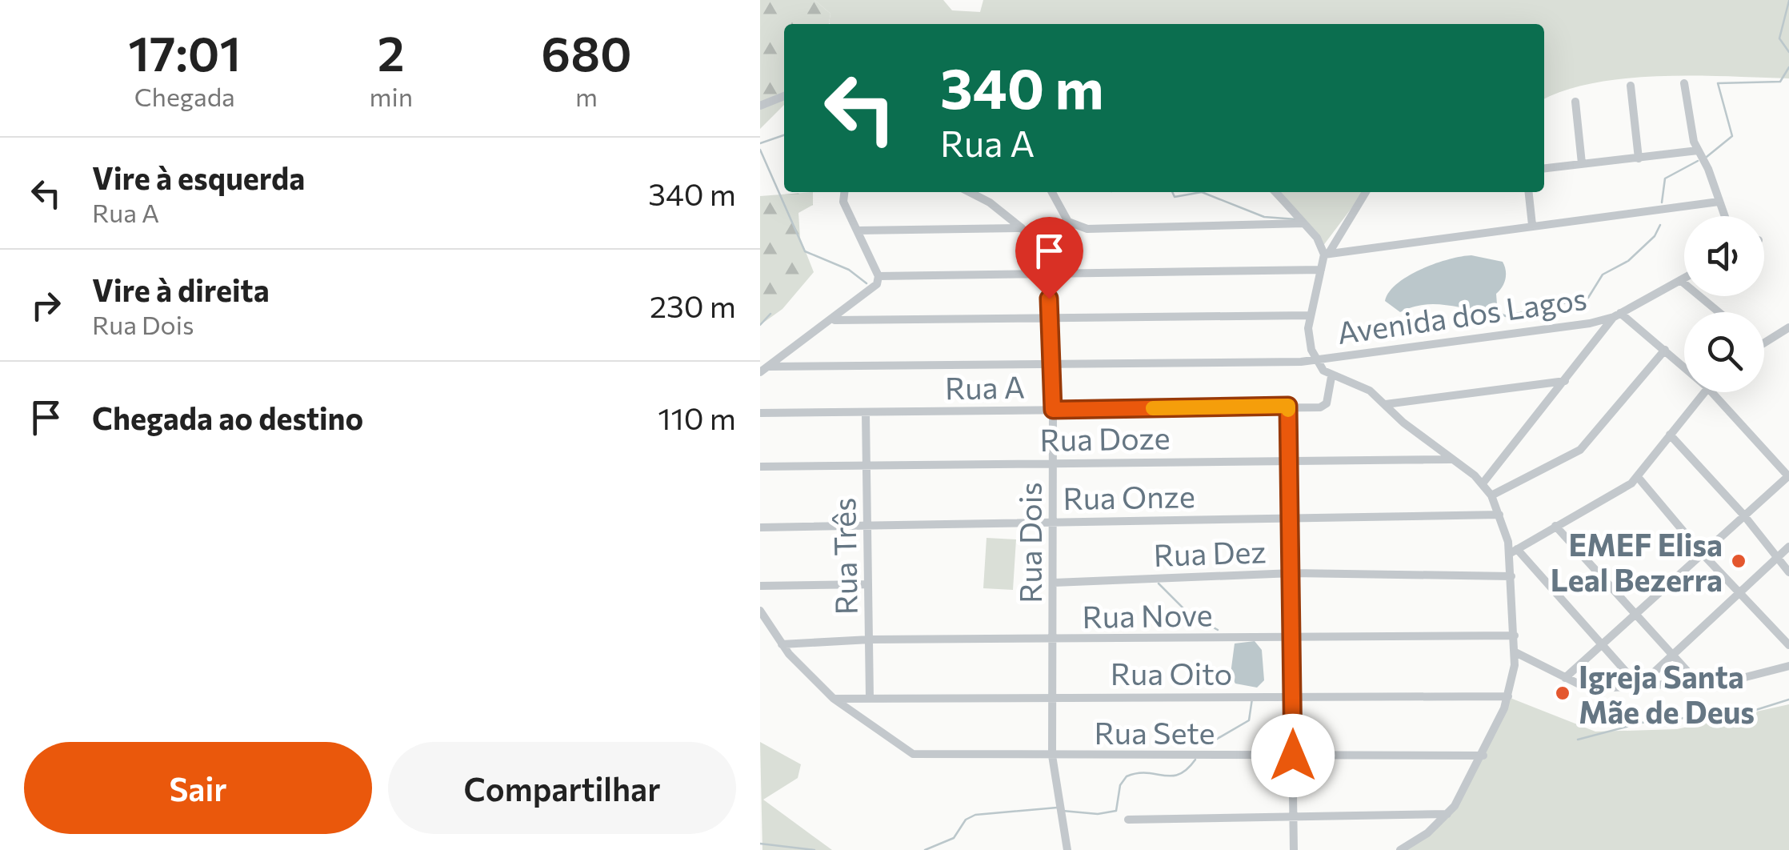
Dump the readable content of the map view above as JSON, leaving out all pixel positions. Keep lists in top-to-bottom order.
{
  "streets": {
    "street": [
      "Avenida dos Lagos",
      "Rua A",
      "Rua Doze",
      "Rua Onze",
      "Rua Dois",
      "Rua Dez",
      "Rua Três",
      "Rua Nove",
      "Rua Oito",
      "Rua Sete"
    ]
  },
  "crossings": [
    ["Avenida dos Lagos", "Rua Dois"],
    ["Rua A", "Rua Dois"],
    ["Rua A", "Rua Três"],
    ["Rua Doze", "Rua Dois"],
    ["Rua Doze", "Rua Três"],
    ["Rua Onze", "Rua Dois"],
    ["Rua Onze", "Rua Três"],
    ["Rua Dois", "Rua Dez"],
    ["Rua Dois", "Rua Nove"],
    ["Rua Dois", "Rua Oito"],
    ["Rua Dois", "Rua Sete"],
    ["Rua Três", "Rua Nove"],
    ["Rua Três", "Rua Oito"],
    ["Rua Oito", "Rua Sete"]
  ],
  "places": ["EMEF Elisa Leal Bezerra", "Igreja Santa Mãe de Deus"],
  "page": {
    "eta": [
      "17:01",
      "Chegada",
      "2",
      "min",
      "680",
      "m"
    ],
    "turn": ["340 m", "Rua A"],
    "list": [
      {
        "name": "Vire à esquerda",
        "note": "Rua A",
        "value": "340 m"
      },
      {
        "name": "Vire à direita",
        "note": "Rua Dois",
        "value": "230 m"
      },
      {
        "name": "Chegada ao destino",
        "value": "110 m"
      }
    ],
    "buttons": ["Sair", "Compartilhar"]
  }
}
